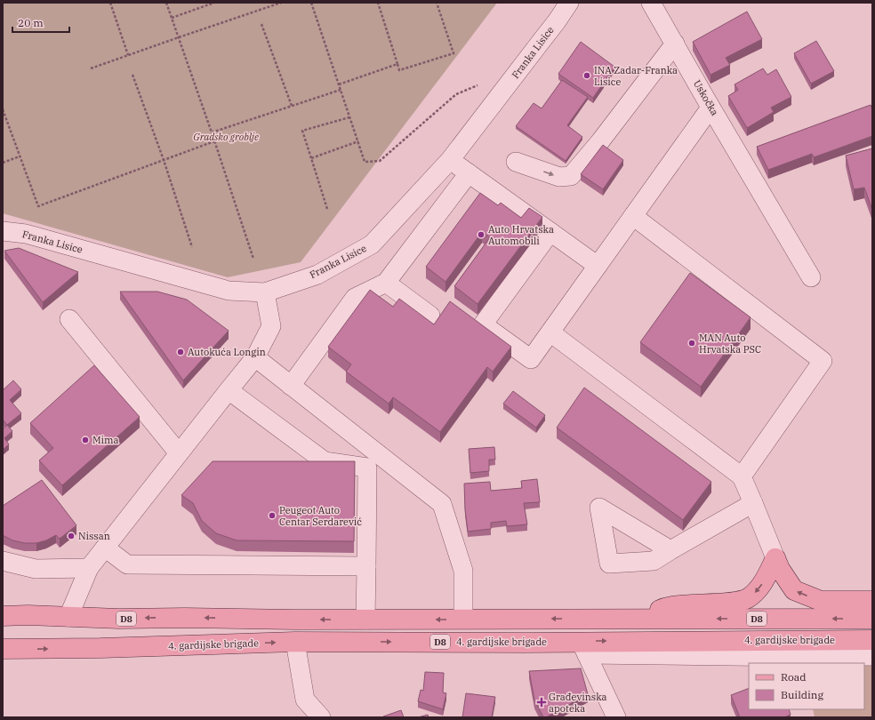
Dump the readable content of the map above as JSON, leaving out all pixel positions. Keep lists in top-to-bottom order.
{
  "streets": {
    "main road": ["D8", "4. gardijske brigade"],
    "street": ["Franka Lisice", "Uskočka"]
  },
  "parks": ["Gradsko groblje"],
  "places": {
    "other": [
      "INA Zadar-Franka Lisice",
      "Auto Hrvatska Automobili",
      "MAN Auto Hrvatska PSC",
      "Autokuća Longin",
      "Mima",
      "Peugeot Auto Centar Serdarević",
      "Nissan"
    ],
    "health": ["Građevinska apoteka"]
  },
  "legend": ["Road", "Building"],
  "scale_bar": "20 m"
}
